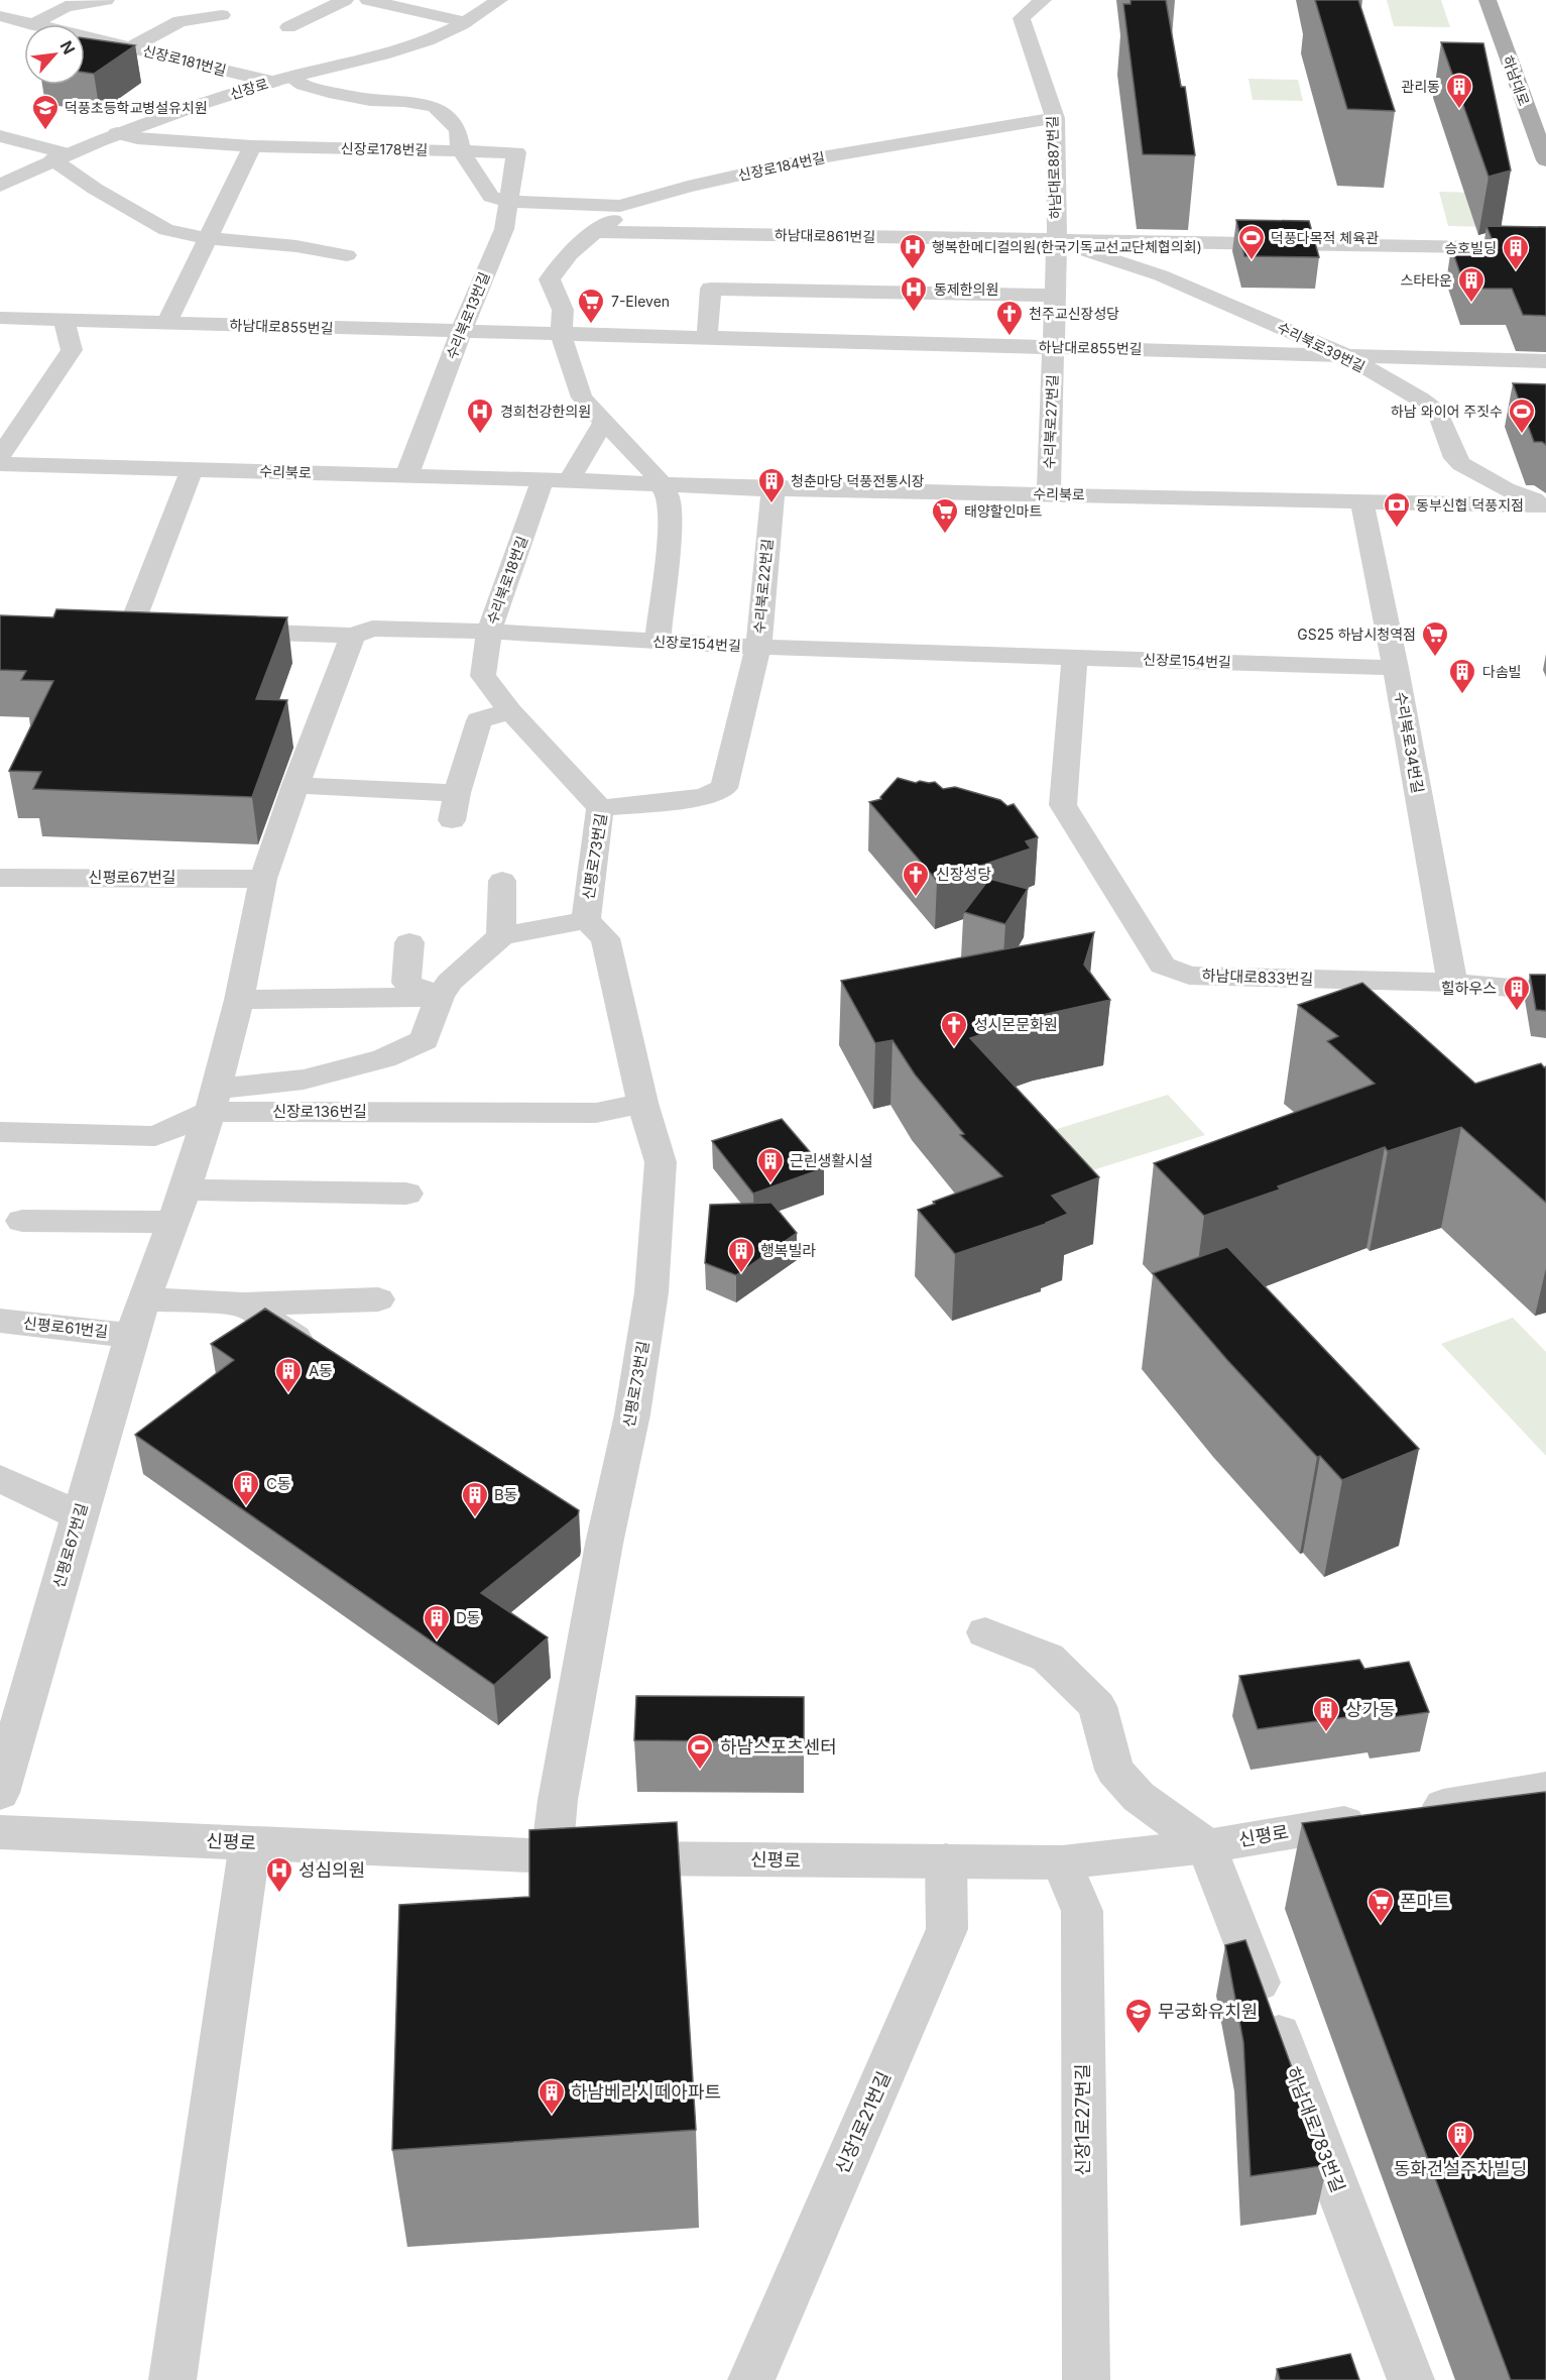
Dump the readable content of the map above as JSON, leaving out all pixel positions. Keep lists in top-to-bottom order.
{
  "streets": {
    "main road": ["하남대로"],
    "street": [
      "신장로181번길",
      "신장로",
      "신장로178번길",
      "신장로184번길",
      "하남대로887번길",
      "하남대로861번길",
      "수리북로13번길",
      "하남대로855번길",
      "수리북로39번길",
      "수리북로27번길",
      "수리북로",
      "수리북로18번길",
      "수리북로22번길",
      "신장로154번길",
      "수리북로34번길",
      "신평로73번길",
      "신평로67번길",
      "하남대로833번길",
      "신장로136번길",
      "신평로61번길",
      "신평로",
      "신장1로27번길",
      "신장1로21번길",
      "하남대로783번길"
    ]
  },
  "crossings": [
    ["신장로181번길", "신장로"],
    ["신장로181번길", "신장로178번길"],
    ["신장로181번길", "신장로184번길"],
    ["신장로181번길", "수리북로13번길"],
    ["신장로", "신장로178번길"],
    ["신장로178번길", "수리북로13번길"],
    ["신장로184번길", "하남대로887번길"],
    ["신장로184번길", "수리북로13번길"],
    ["하남대로887번길", "하남대로861번길"],
    ["하남대로887번길", "수리북로39번길"],
    ["하남대로887번길", "수리북로27번길"],
    ["하남대로861번길", "수리북로39번길"],
    ["하남대로861번길", "수리북로27번길"],
    ["수리북로13번길", "하남대로855번길"],
    ["수리북로13번길", "수리북로"],
    ["하남대로855번길", "수리북로39번길"],
    ["하남대로855번길", "수리북로27번길"],
    ["수리북로39번길", "수리북로27번길"],
    ["수리북로39번길", "수리북로"],
    ["수리북로27번길", "수리북로"],
    ["수리북로", "수리북로18번길"],
    ["수리북로", "수리북로22번길"],
    ["수리북로", "수리북로34번길"],
    ["수리북로18번길", "신장로154번길"],
    ["수리북로18번길", "신평로73번길"],
    ["수리북로22번길", "신장로154번길"],
    ["수리북로22번길", "신평로73번길"],
    ["신장로154번길", "수리북로34번길"],
    ["신장로154번길", "신평로67번길"],
    ["신장로154번길", "하남대로833번길"],
    ["수리북로34번길", "하남대로833번길"],
    ["신평로73번길", "신장로136번길"],
    ["신평로73번길", "신평로"],
    ["신평로67번길", "신장로136번길"],
    ["신평로67번길", "신평로61번길"],
    ["신평로", "신장1로27번길"],
    ["신평로", "신장1로21번길"],
    ["신평로", "하남대로783번길"]
  ],
  "places": {
    "building": [
      "관리동",
      "승호빌딩",
      "스타타운",
      "청춘마당 덕풍전통시장",
      "다솜빌",
      "힐하우스",
      "근린생활시설",
      "행복빌라",
      "A동",
      "C동",
      "B동",
      "D동",
      "상가동",
      "하남베라시떼아파트",
      "동화건설주차빌딩"
    ],
    "school or university": ["덕풍초등학교병설유치원", "무궁화유치원"],
    "sports": ["덕풍다목적 체육관", "하남 와이어 주짓수", "하남스포츠센터"],
    "hospital": [
      "행복한메디컬의원(한국기독교선교단체협의회)",
      "동제한의원",
      "경희천강한의원",
      "성심의원"
    ],
    "supermarket": [
      "7-Eleven",
      "태양할인마트",
      "GS25 하남시청역점",
      "폰마트"
    ],
    "church": ["천주교신장성당", "신장성당", "성시몬문화원"],
    "bank": ["동부신협 덕풍지점"]
  },
  "north": "top right"
}
